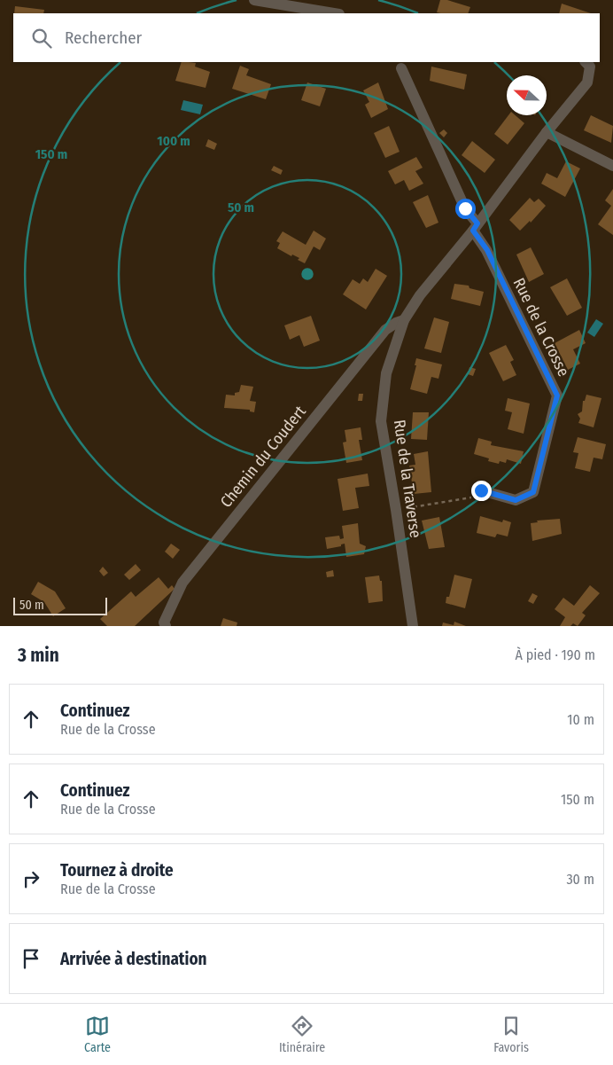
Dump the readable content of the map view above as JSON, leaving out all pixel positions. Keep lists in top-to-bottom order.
{
  "streets": {
    "street": ["Rue de la Crosse", "Chemin du Coudert", "Rue de la Traverse"]
  },
  "crossings": [
    ["Rue de la Crosse", "Rue de la Traverse"],
    ["Chemin du Coudert", "Rue de la Traverse"]
  ],
  "scale_bar": "50 m",
  "north": "left",
  "page": {
    "search": "Rechercher",
    "scale": "50 m",
    "heading": ["3 min", "À pied · 190 m"],
    "list": [
      ["Continuez", "Rue de la Crosse", "10 m"],
      ["Continuez", "Rue de la Crosse", "150 m"],
      ["Tournez à droite", "Rue de la Crosse", "30 m"],
      "Arrivée à destination"
    ],
    "nav": ["Carte", "Itinéraire", "Favoris"]
  },
  "rings": ["100 m", "150 m", "50 m"]
}
